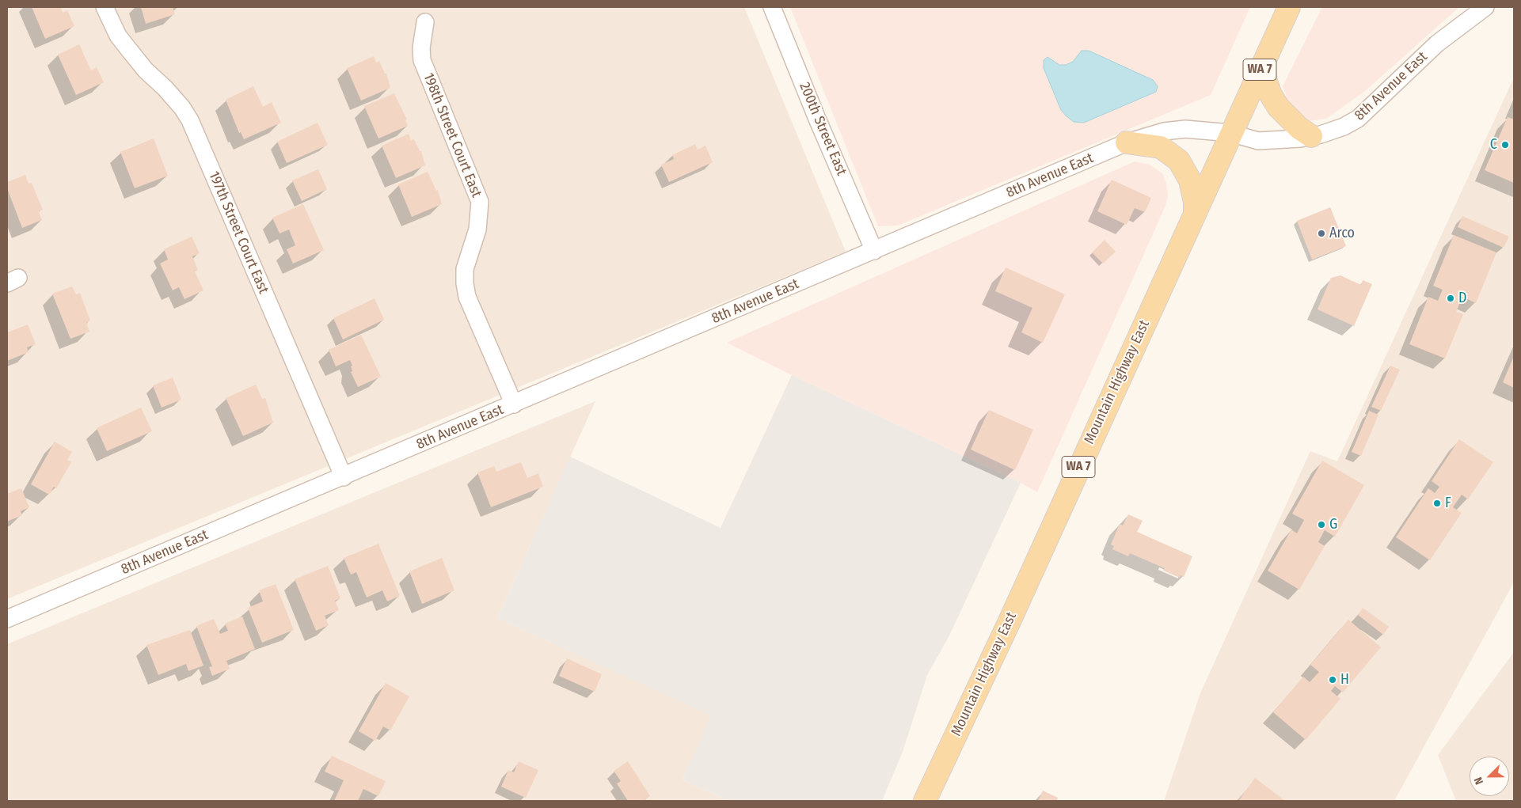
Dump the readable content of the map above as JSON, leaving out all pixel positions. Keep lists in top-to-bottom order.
{
  "streets": {
    "main road": ["WA 7", "Mountain Highway East"],
    "street": [
      "8th Avenue East",
      "200th Street East",
      "198th Street Court East",
      "197th Street Court East"
    ]
  },
  "crossings": [
    ["8th Avenue East", "200th Street East"],
    ["8th Avenue East", "198th Street Court East"],
    ["8th Avenue East", "197th Street Court East"],
    ["8th Avenue East", "Mountain Highway East"]
  ],
  "places": [
    "C",
    "Arco",
    "D",
    "F",
    "G",
    "H"
  ],
  "north": "bottom left"
}
